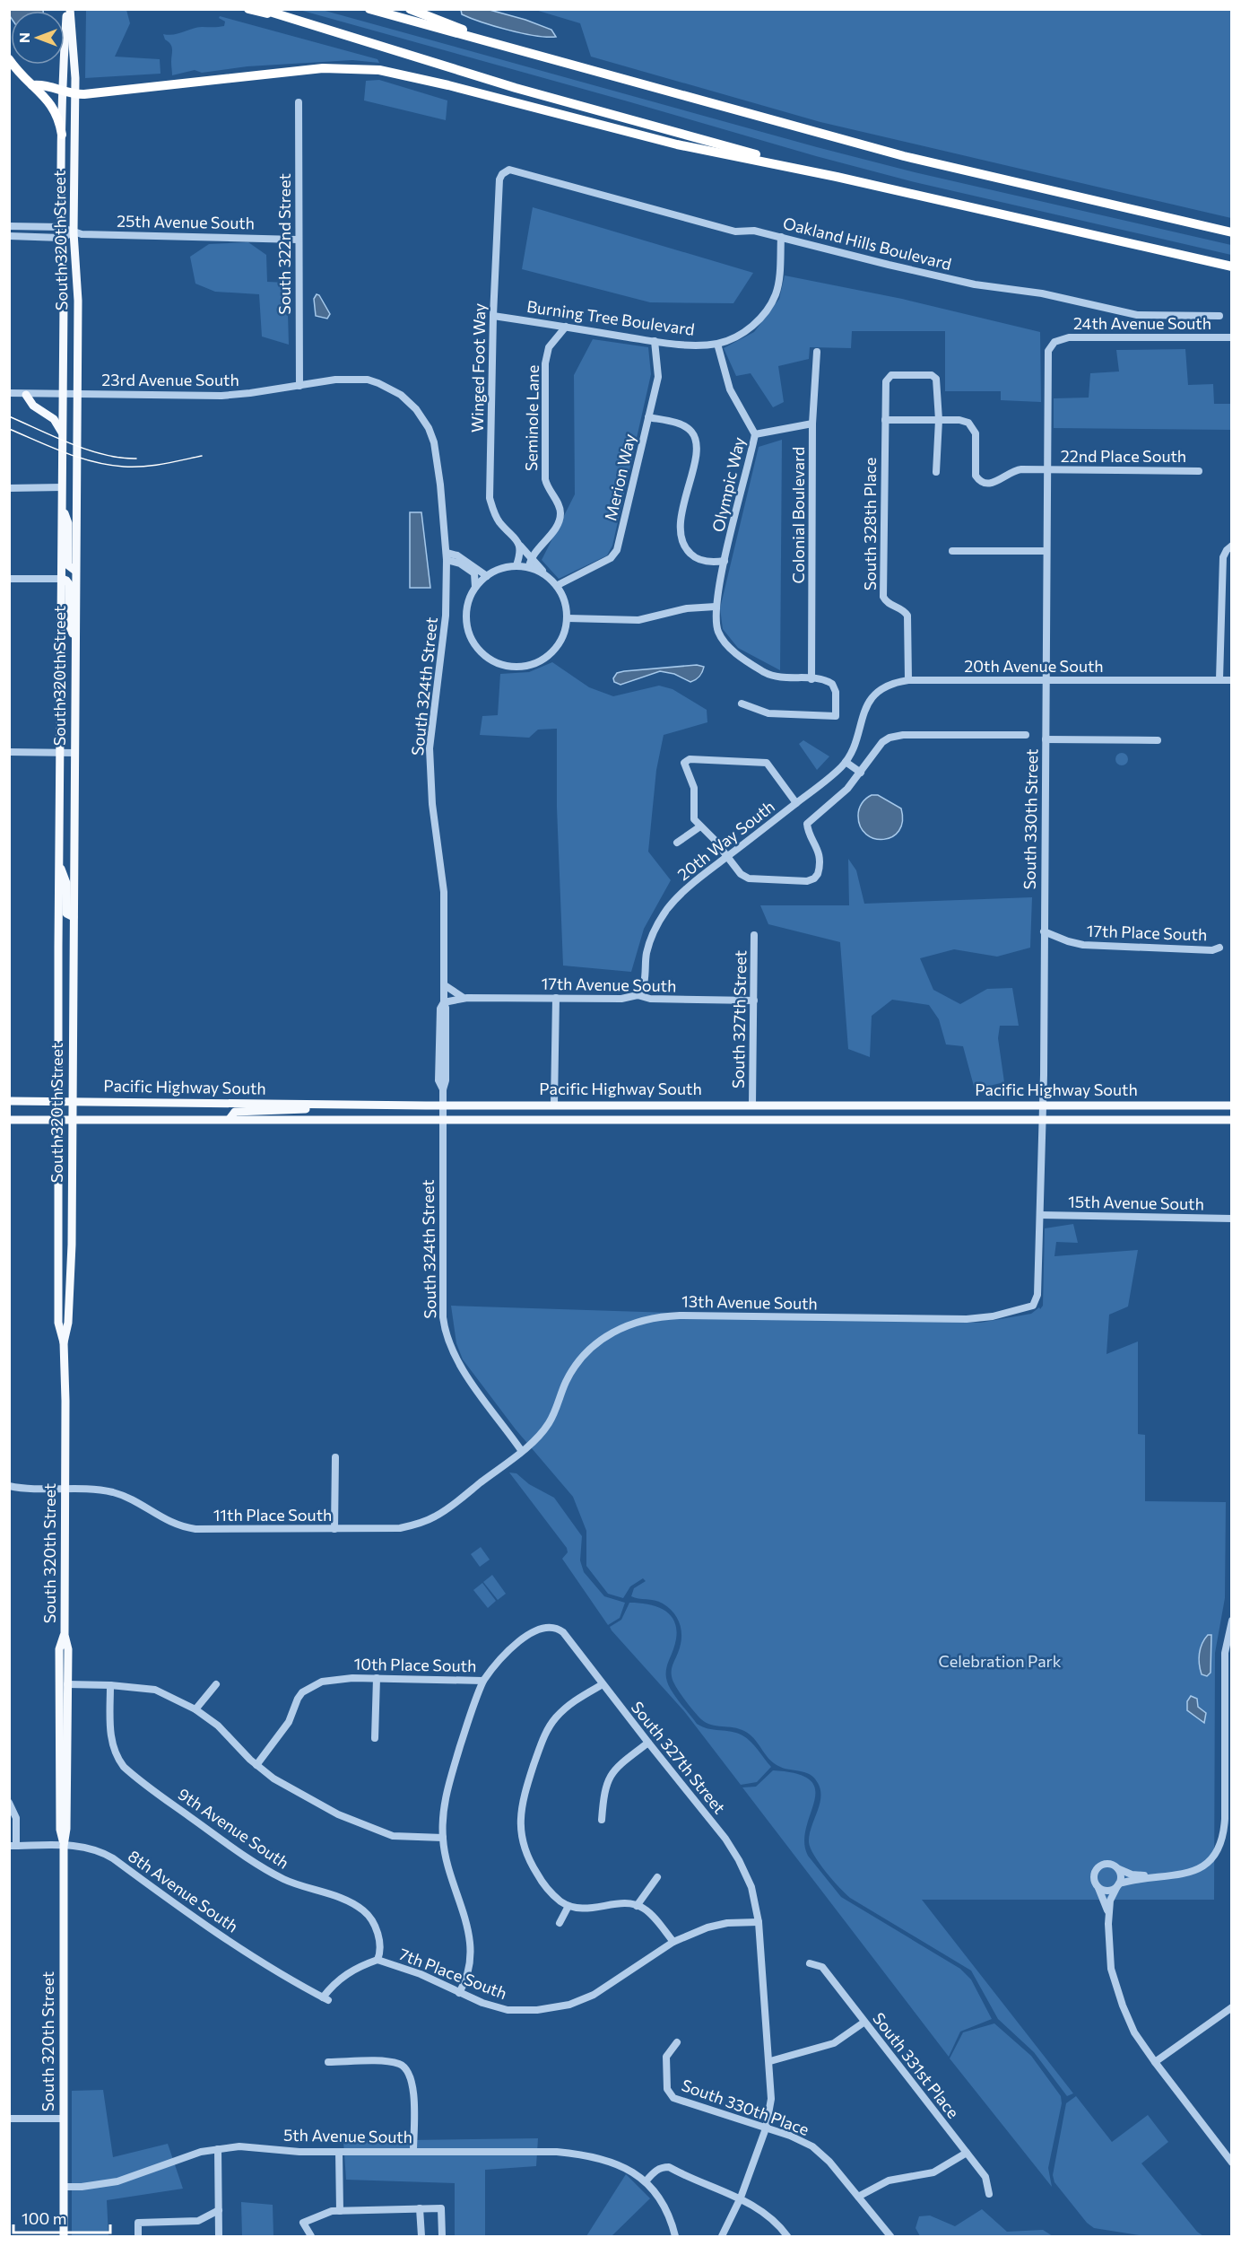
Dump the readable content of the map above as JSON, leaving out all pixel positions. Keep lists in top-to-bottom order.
{
  "streets": {
    "main road": ["South 320th Street", "Pacific Highway South"],
    "street": [
      "25th Avenue South",
      "South 322nd Street",
      "Oakland Hills Boulevard",
      "Burning Tree Boulevard",
      "24th Avenue South",
      "Winged Foot Way",
      "23rd Avenue South",
      "Seminole Lane",
      "22nd Place South",
      "Merion Way",
      "Olympic Way",
      "Colonial Boulevard",
      "South 328th Place",
      "20th Avenue South",
      "South 324th Street",
      "South 330th Street",
      "20th Way South",
      "17th Place South",
      "17th Avenue South",
      "South 327th Street",
      "15th Avenue South",
      "13th Avenue South",
      "11th Place South",
      "10th Place South",
      "9th Avenue South",
      "8th Avenue South",
      "7th Place South",
      "South 331st Place",
      "South 330th Place",
      "5th Avenue South"
    ]
  },
  "crossings": [
    ["25th Avenue South", "South 320th Street"],
    ["25th Avenue South", "South 322nd Street"],
    ["South 320th Street", "23rd Avenue South"],
    ["South 320th Street", "Pacific Highway South"],
    ["South 320th Street", "11th Place South"],
    ["South 320th Street", "8th Avenue South"],
    ["South 320th Street", "5th Avenue South"],
    ["South 322nd Street", "23rd Avenue South"],
    ["Oakland Hills Boulevard", "Burning Tree Boulevard"],
    ["Oakland Hills Boulevard", "Winged Foot Way"],
    ["Burning Tree Boulevard", "Winged Foot Way"],
    ["Burning Tree Boulevard", "Seminole Lane"],
    ["Burning Tree Boulevard", "Merion Way"],
    ["Burning Tree Boulevard", "Olympic Way"],
    ["24th Avenue South", "South 330th Street"],
    ["Winged Foot Way", "Seminole Lane"],
    ["Winged Foot Way", "Merion Way"],
    ["23rd Avenue South", "South 324th Street"],
    ["Seminole Lane", "Merion Way"],
    ["22nd Place South", "South 330th Street"],
    ["Olympic Way", "Colonial Boulevard"],
    ["South 328th Place", "20th Avenue South"],
    ["20th Avenue South", "South 330th Street"],
    ["20th Avenue South", "20th Way South"],
    ["South 324th Street", "17th Avenue South"],
    ["South 324th Street", "Pacific Highway South"],
    ["South 324th Street", "13th Avenue South"],
    ["South 324th Street", "11th Place South"],
    ["South 330th Street", "17th Place South"],
    ["South 330th Street", "Pacific Highway South"],
    ["South 330th Street", "15th Avenue South"],
    ["South 330th Street", "13th Avenue South"],
    ["20th Way South", "17th Avenue South"],
    ["17th Avenue South", "South 327th Street"],
    ["South 327th Street", "Pacific Highway South"],
    ["South 327th Street", "10th Place South"],
    ["South 327th Street", "7th Place South"],
    ["13th Avenue South", "11th Place South"],
    ["9th Avenue South", "7th Place South"],
    ["8th Avenue South", "7th Place South"]
  ],
  "parks": ["Celebration Park"],
  "scale_bar": "100 m",
  "north": "left"
}
